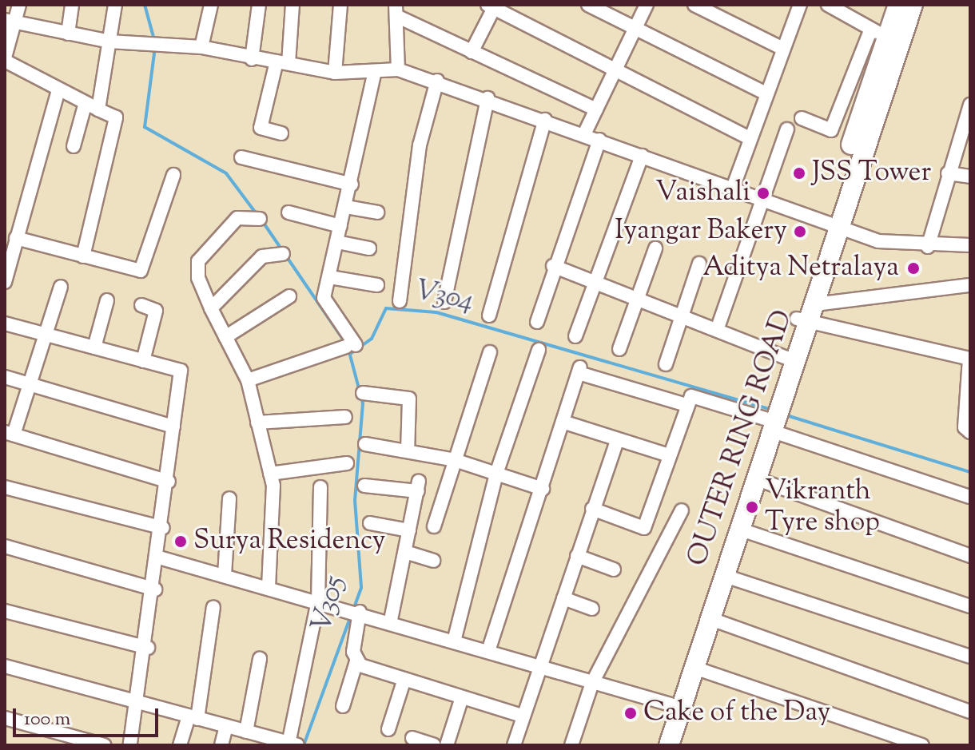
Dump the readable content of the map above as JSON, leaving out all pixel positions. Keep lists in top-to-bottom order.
{
  "streets": {
    "highway": ["OUTER RING ROAD"]
  },
  "water": ["V304", "V305"],
  "places": [
    "JSS Tower",
    "Vaishali",
    "Iyangar Bakery",
    "Aditya Netralaya",
    "Vikranth Tyre shop",
    "Surya Residency",
    "Cake of the Day"
  ],
  "scale_bar": "100 m"
}
